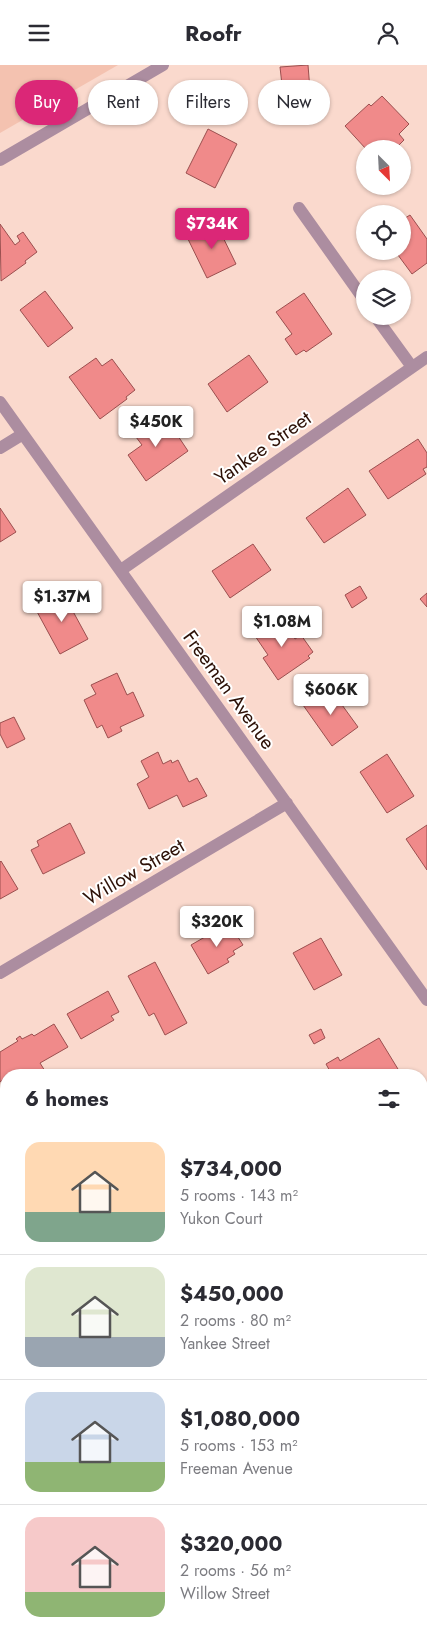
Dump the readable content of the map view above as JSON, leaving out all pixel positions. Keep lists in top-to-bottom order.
{
  "streets": {
    "street": ["Yankee Street", "Freeman Avenue", "Willow Street"]
  },
  "crossings": [
    ["Yankee Street", "Freeman Avenue"],
    ["Freeman Avenue", "Willow Street"]
  ],
  "north": "bottom right",
  "page": {
    "header": "Roofr",
    "chip": [
      "Buy",
      "Rent",
      "Filters",
      "New"
    ],
    "price": [
      "$734K",
      "$450K",
      "$1.37M",
      "$1.08M",
      "$606K",
      "$320K"
    ],
    "heading": "6 homes",
    "list": [
      {
        "name": "$734,000",
        "note": "5 rooms · 143 m² · Yukon Court"
      },
      {
        "name": "$450,000",
        "note": "2 rooms · 80 m² · Yankee Street"
      },
      {
        "name": "$1,080,000",
        "note": "5 rooms · 153 m² · Freeman Avenue"
      },
      {
        "name": "$320,000",
        "note": "2 rooms · 56 m² · Willow Street"
      }
    ]
  }
}
